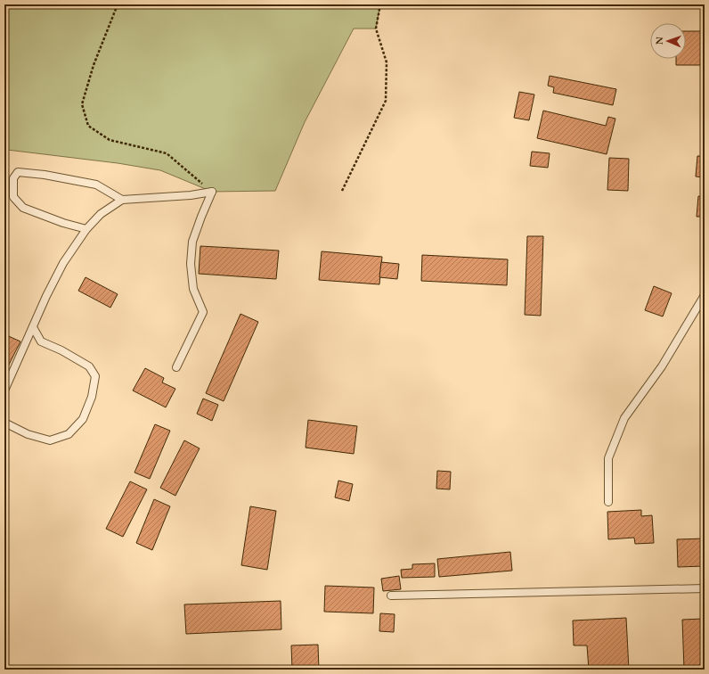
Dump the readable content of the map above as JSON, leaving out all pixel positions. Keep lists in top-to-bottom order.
{
  "north": "left"
}
